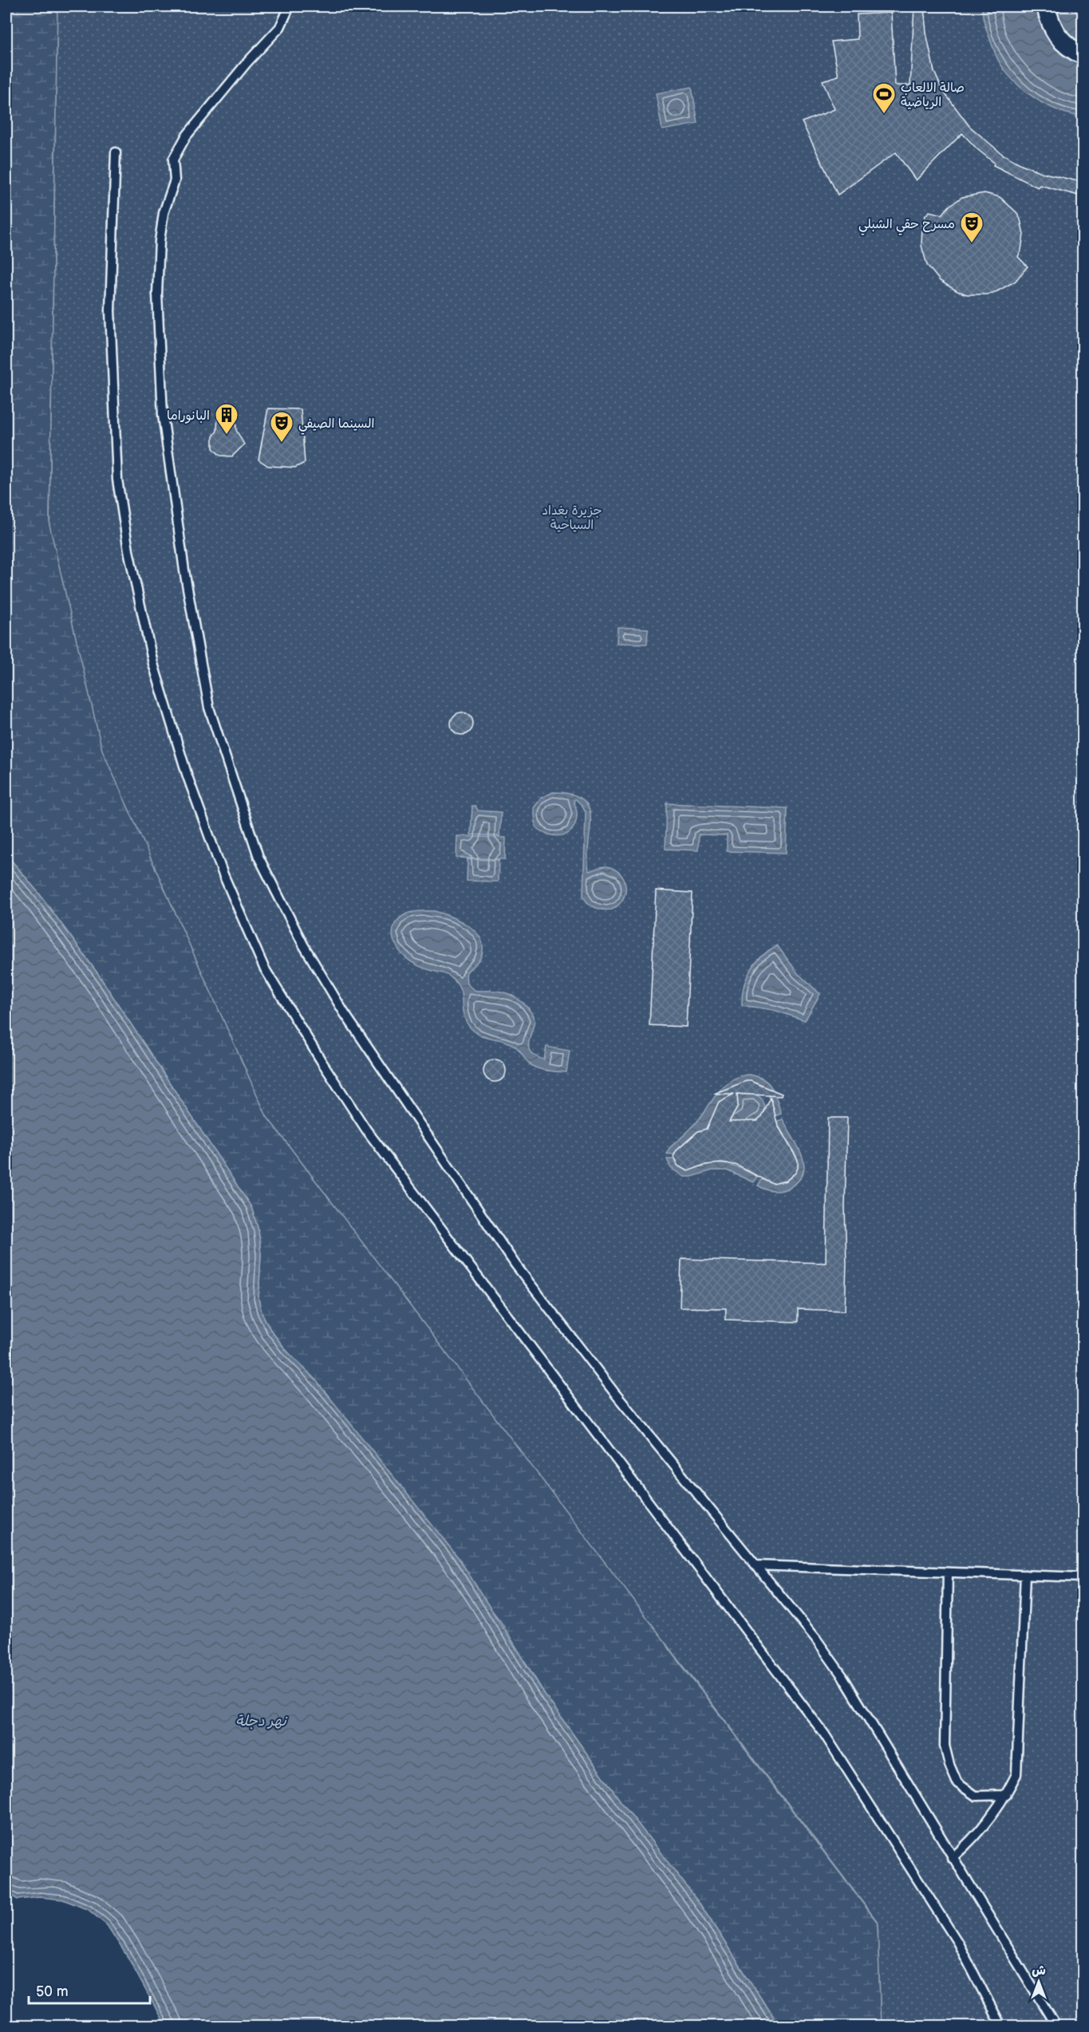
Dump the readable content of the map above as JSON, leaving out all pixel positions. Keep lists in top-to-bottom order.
{
  "water": ["نهر دجلة"],
  "parks": ["جزيرة بغداد السياحية"],
  "places": {
    "sports": ["صالة الالعاب الرياضية"],
    "theatre": ["مسرح حقي الشبلي", "السينما الصيفي"],
    "building": ["البانوراما"]
  },
  "scale_bar": "50 m",
  "north": "top"
}
